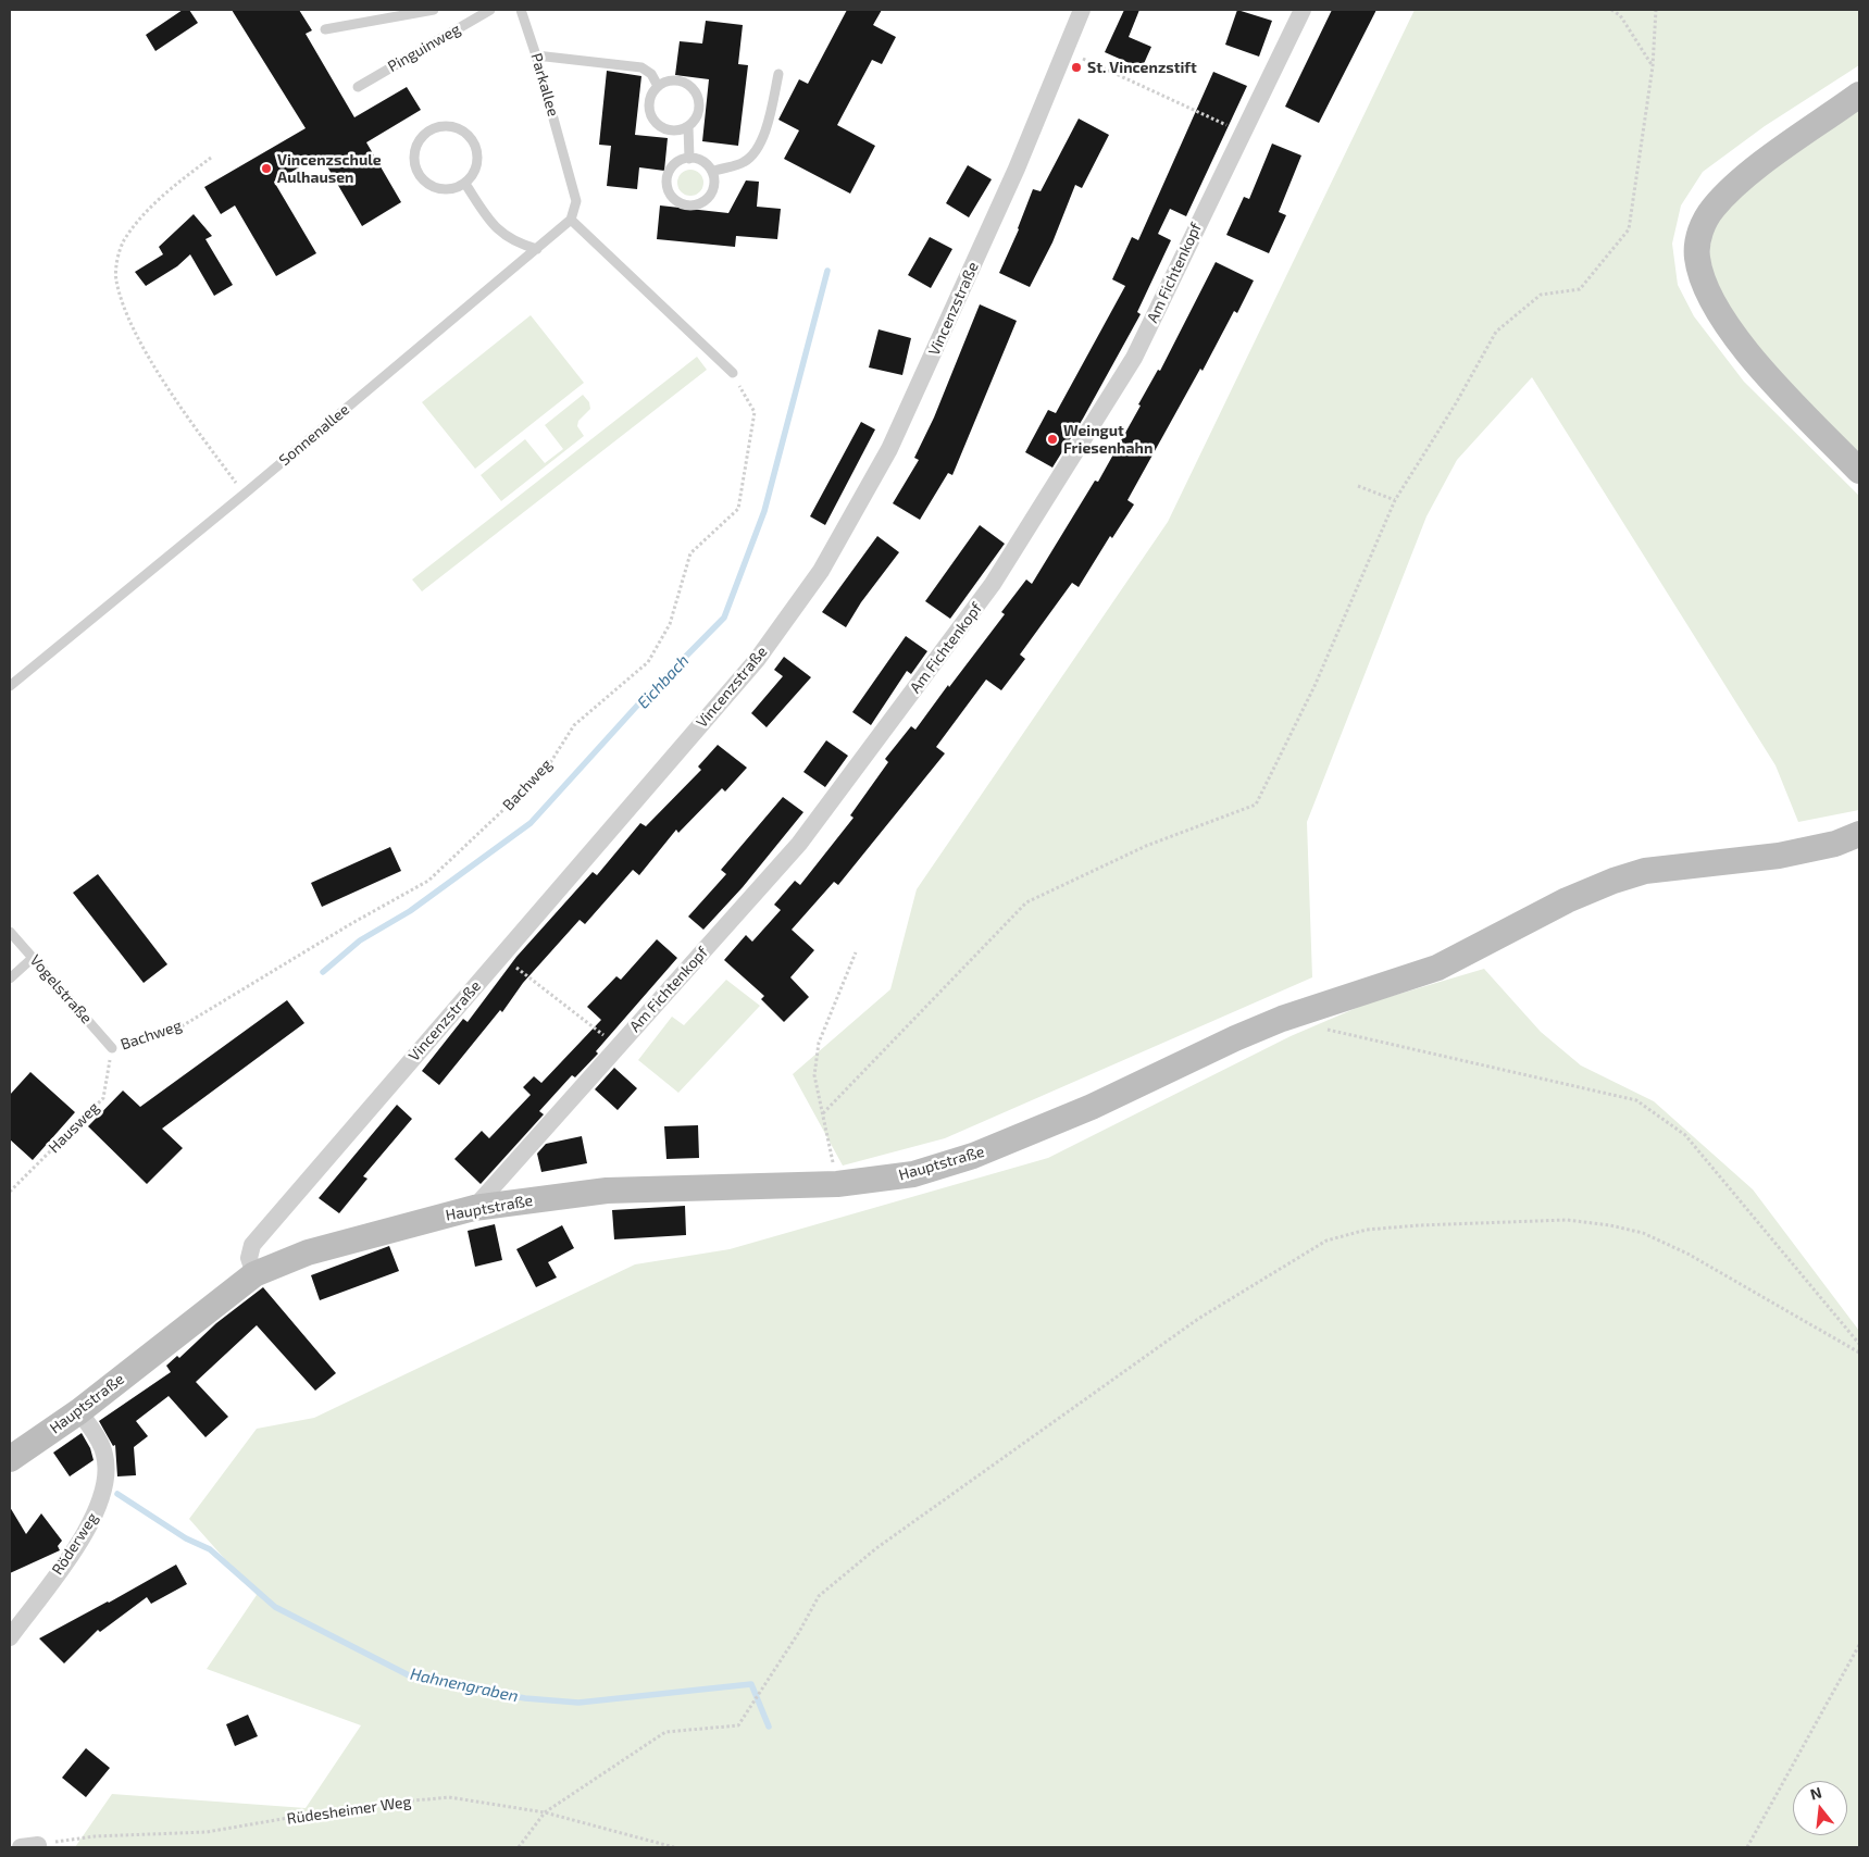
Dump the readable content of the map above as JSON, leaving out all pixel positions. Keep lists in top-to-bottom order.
{
  "streets": {
    "street": [
      "Am Fichtenkopf",
      "Vincenzstraße",
      "Hauptstraße",
      "Röderweg"
    ],
    "lane": [
      "Pinguinweg",
      "Parkallee",
      "Sonnenallee",
      "Vogelstraße"
    ],
    "path": ["Bachweg", "Hausweg", "Rüdesheimer Weg"]
  },
  "crossings": [
    ["Parkallee", "Sonnenallee"],
    ["Am Fichtenkopf", "Hauptstraße"],
    ["Vincenzstraße", "Hauptstraße"],
    ["Bachweg", "Vogelstraße"],
    ["Bachweg", "Hausweg"],
    ["Vogelstraße", "Hausweg"],
    ["Hauptstraße", "Röderweg"]
  ],
  "water": ["Eichbach", "Hahnengraben"],
  "places": ["St. Vincenzstift", "Vincenzschule Aulhausen", "Weingut Friesenhahn"],
  "north": "top"
}
